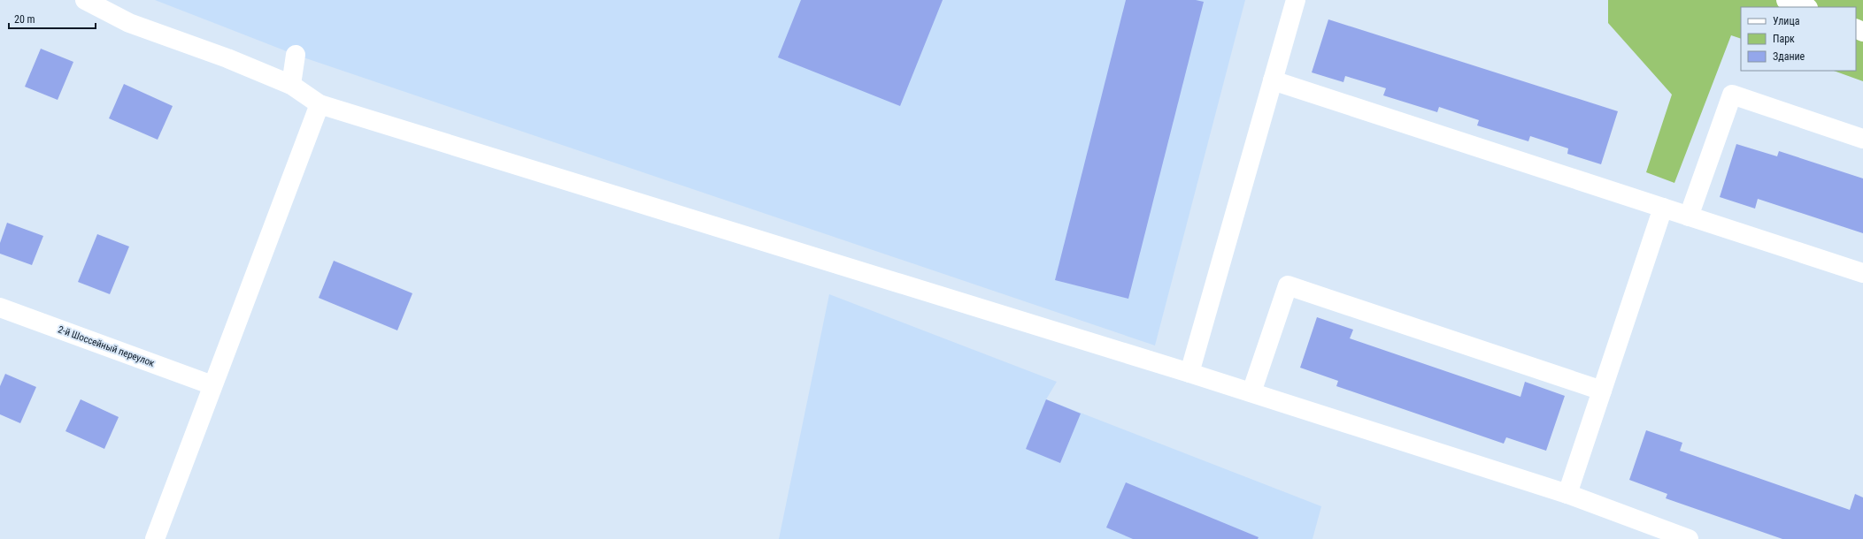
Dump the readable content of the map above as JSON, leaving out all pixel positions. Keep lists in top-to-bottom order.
{
  "streets": {
    "street": ["2-й Шоссейный переулок"]
  },
  "legend": ["Улица", "Парк", "Здание"],
  "scale_bar": "20 m"
}
